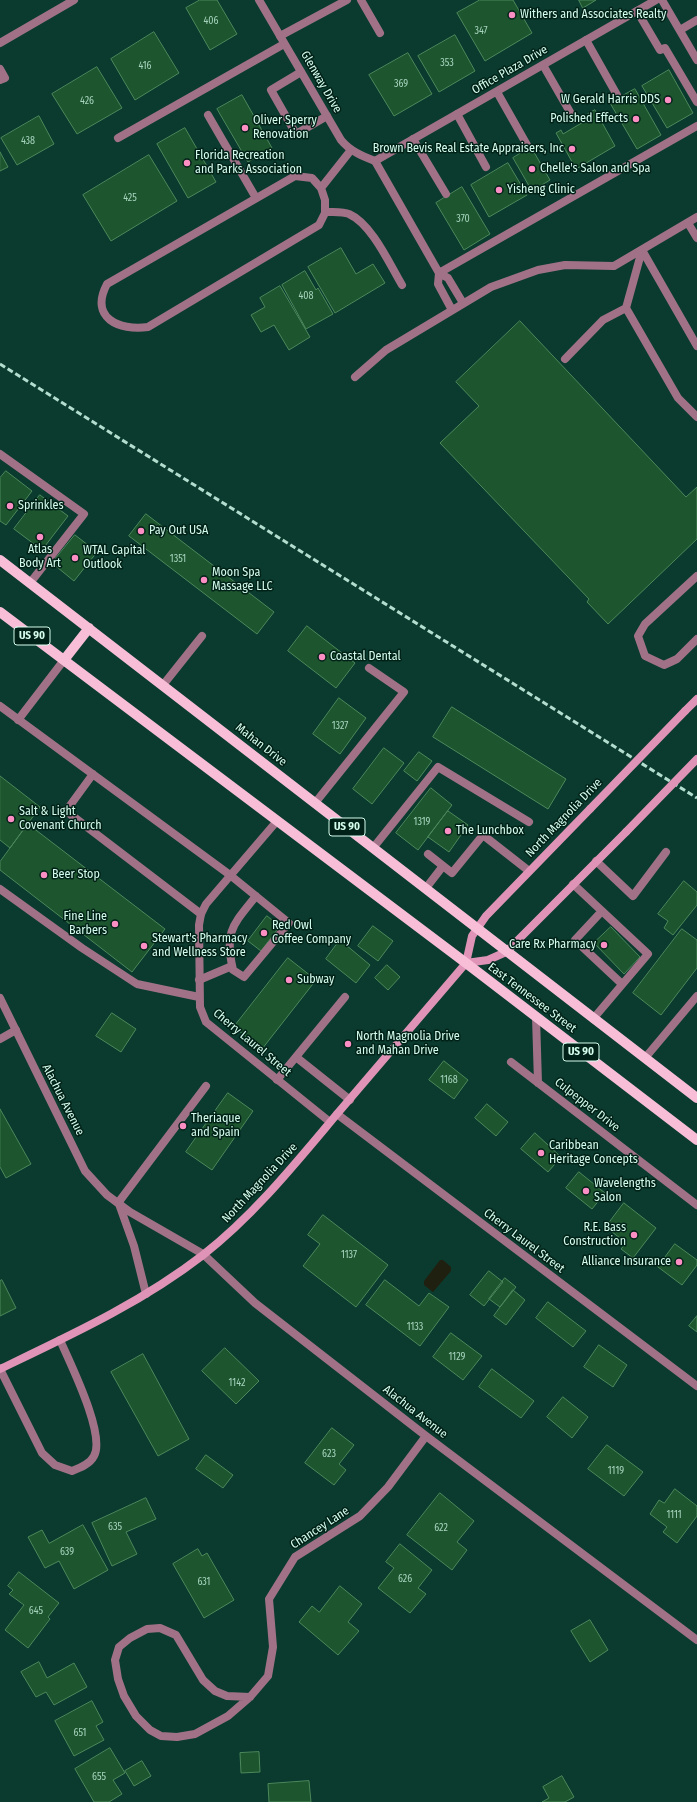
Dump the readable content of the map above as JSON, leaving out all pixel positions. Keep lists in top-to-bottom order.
{
  "streets": {
    "main road": [
      "US 90",
      "Mahan Drive",
      "North Magnolia Drive",
      "East Tennessee Street"
    ],
    "street": [
      "Office Plaza Drive",
      "Glenway Drive",
      "Cherry Laurel Street",
      "Alachua Avenue",
      "Culpepper Drive",
      "Chancey Lane"
    ]
  },
  "crossings": [
    ["Office Plaza Drive", "Glenway Drive"],
    ["US 90", "North Magnolia Drive"],
    ["US 90", "East Tennessee Street"],
    ["US 90", "Cherry Laurel Street"],
    ["Mahan Drive", "North Magnolia Drive"],
    ["Mahan Drive", "East Tennessee Street"],
    ["North Magnolia Drive", "East Tennessee Street"],
    ["North Magnolia Drive", "Cherry Laurel Street"],
    ["North Magnolia Drive", "Alachua Avenue"],
    ["East Tennessee Street", "Culpepper Drive"],
    ["Alachua Avenue", "Chancey Lane"]
  ],
  "places": [
    "Withers and Associates Realty",
    "W Gerald Harris DDS",
    "Polished Effects",
    "Oliver Sperry Renovation",
    "Brown Bevis Real Estate Appraisers, Inc",
    "Florida Recreation and Parks Association",
    "Chelle's Salon and Spa",
    "Yisheng Clinic",
    "Sprinkles",
    "Pay Out USA",
    "Atlas Body Art",
    "WTAL Capital Outlook",
    "Moon Spa Massage LLC",
    "Coastal Dental",
    "Salt & Light Covenant Church",
    "The Lunchbox",
    "Beer Stop",
    "Fine Line Barbers",
    "Red Owl Coffee Company",
    "Care Rx Pharmacy",
    "Stewart's Pharmacy and Wellness Store",
    "Subway",
    "North Magnolia Drive and Mahan Drive",
    "Theriaque and Spain",
    "Caribbean Heritage Concepts",
    "Wavelengths Salon",
    "R.E. Bass Construction",
    "Alliance Insurance"
  ],
  "house_numbers": [
    "406",
    "347",
    "353",
    "416",
    "369",
    "426",
    "438",
    "425",
    "370",
    "408",
    "1351",
    "1327",
    "1319",
    "1168",
    "1137",
    "1133",
    "1129",
    "1142",
    "623",
    "1119",
    "1111",
    "635",
    "622",
    "639",
    "626",
    "631",
    "645",
    "651",
    "655"
  ]
}
